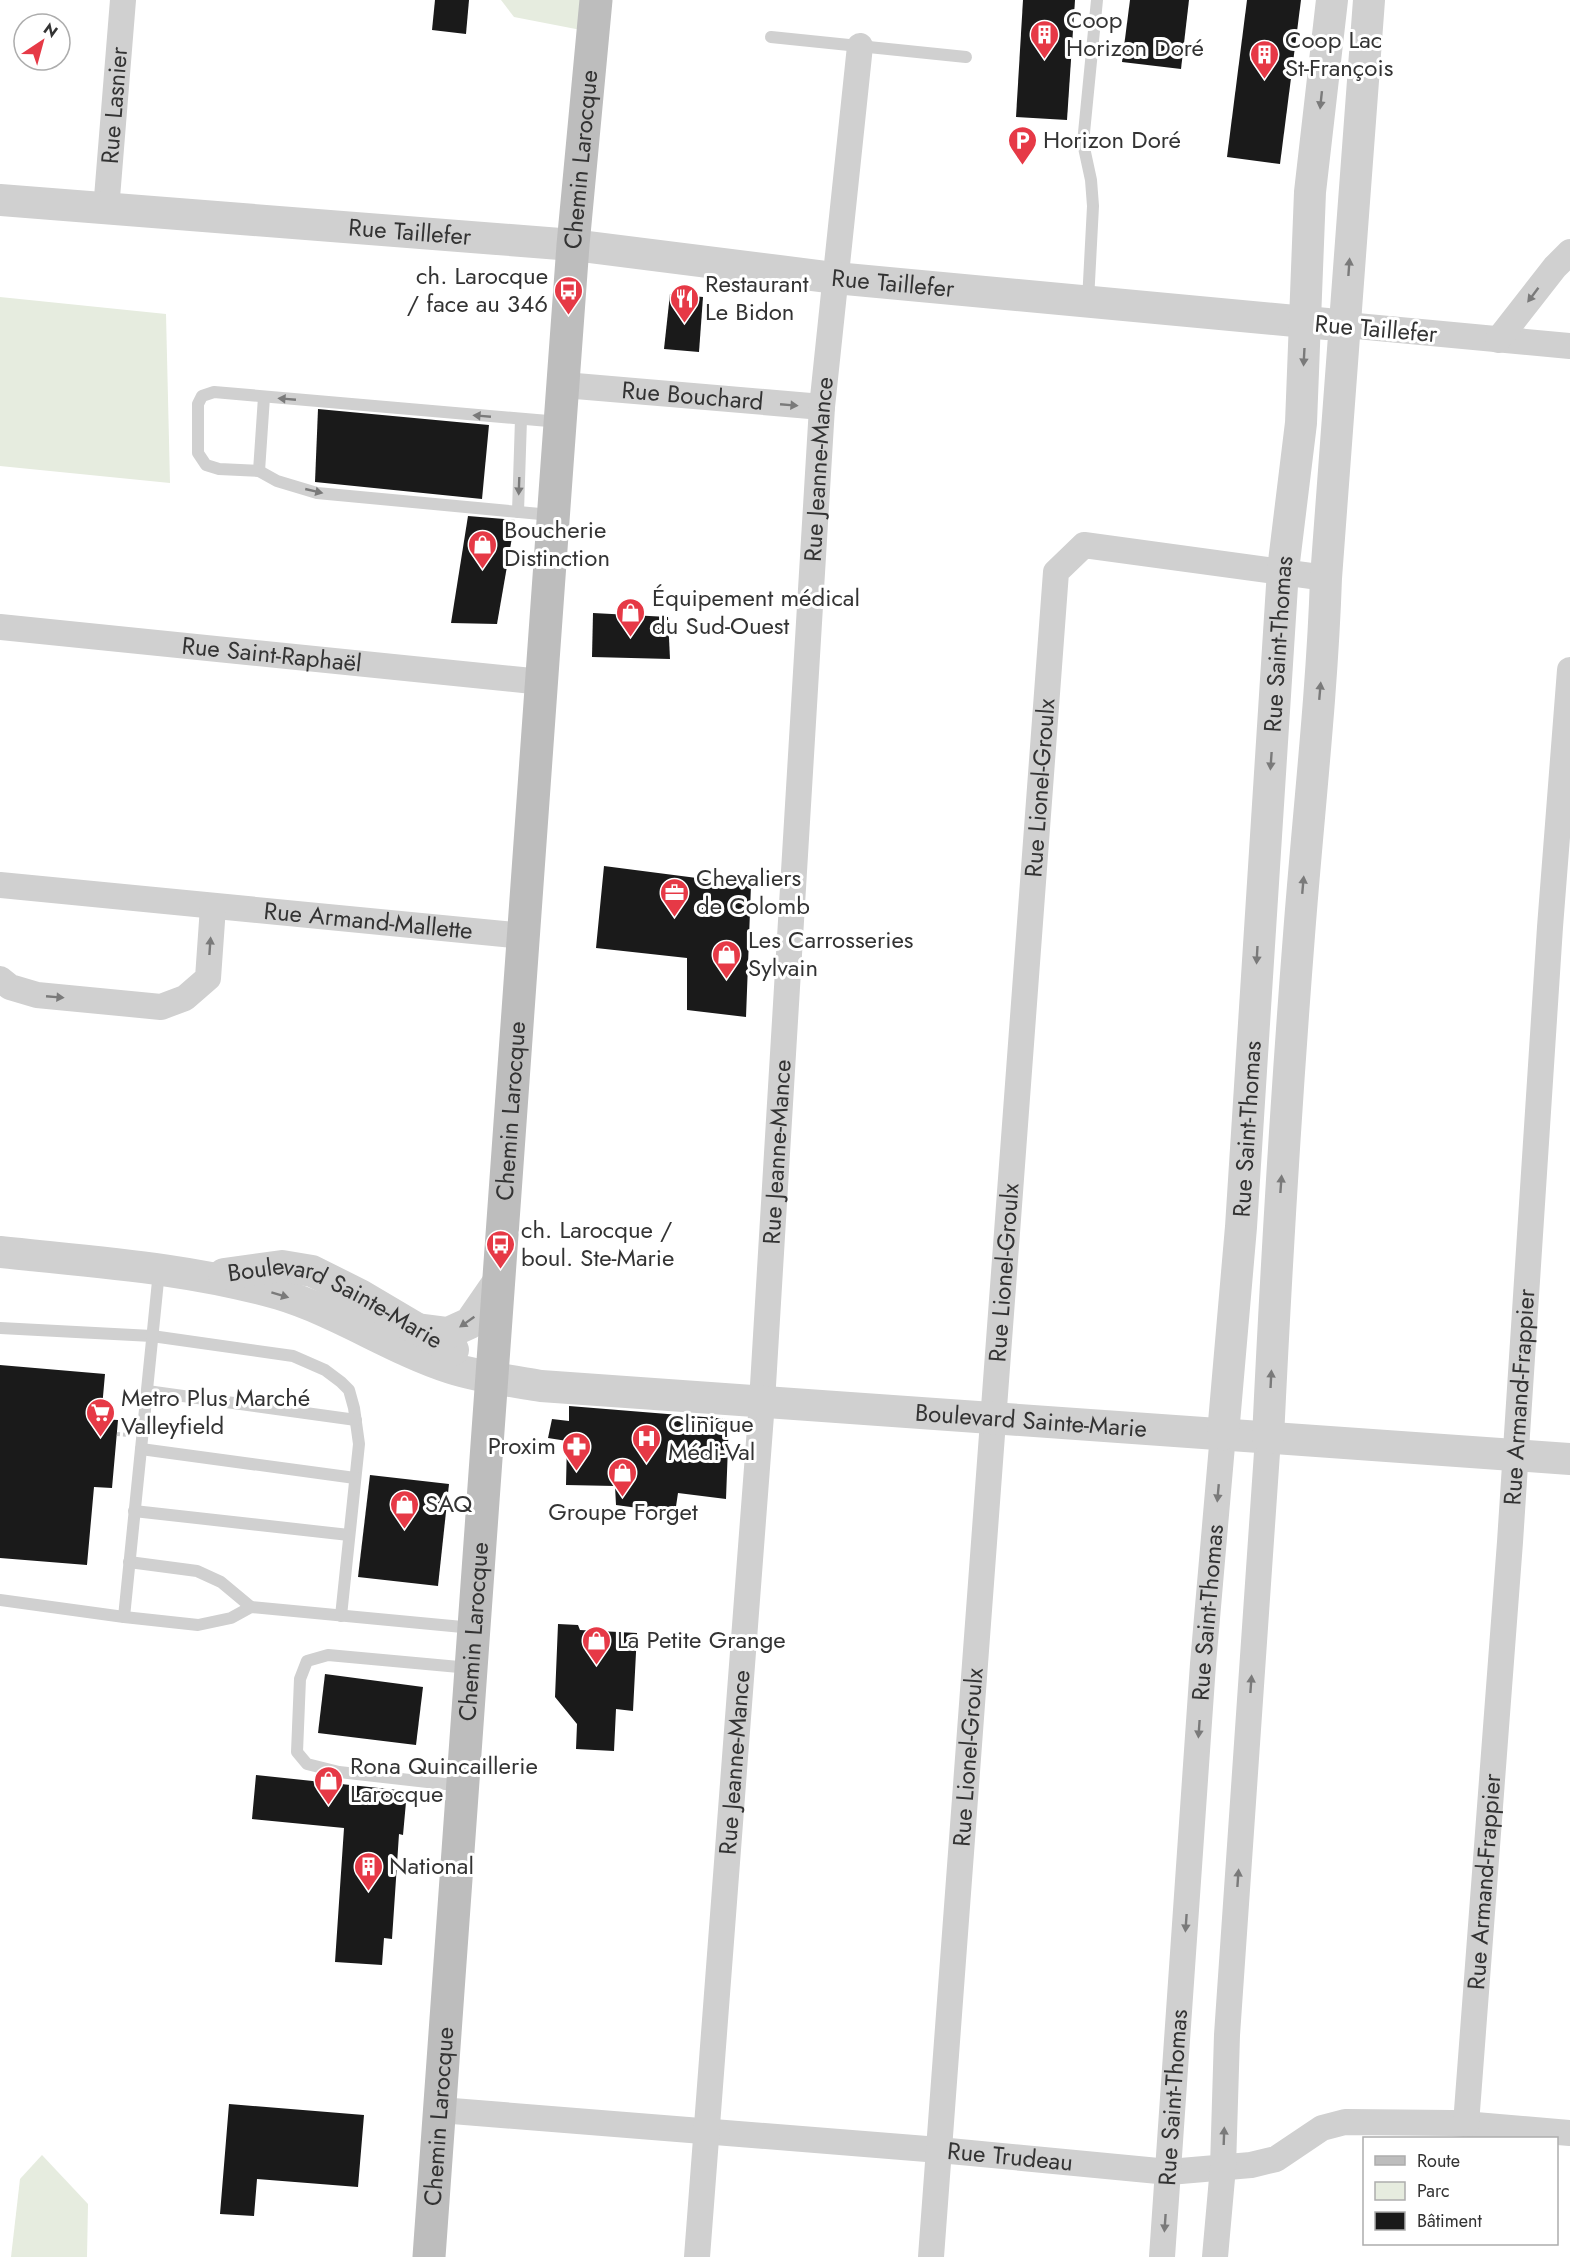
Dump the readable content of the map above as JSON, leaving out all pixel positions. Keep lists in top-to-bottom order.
{
  "streets": {
    "main road": ["Chemin Larocque"],
    "street": [
      "Rue Lasnier",
      "Rue Taillefer",
      "Rue Bouchard",
      "Rue Jeanne-Mance",
      "Rue Saint-Thomas",
      "Rue Saint-Raphaël",
      "Rue Lionel-Groulx",
      "Rue Armand-Mallette",
      "Boulevard Sainte-Marie",
      "Rue Armand-Frappier",
      "Rue Trudeau"
    ]
  },
  "crossings": [
    ["Rue Lasnier", "Rue Taillefer"],
    ["Chemin Larocque", "Rue Taillefer"],
    ["Chemin Larocque", "Rue Bouchard"],
    ["Chemin Larocque", "Rue Saint-Raphaël"],
    ["Chemin Larocque", "Rue Armand-Mallette"],
    ["Chemin Larocque", "Boulevard Sainte-Marie"],
    ["Chemin Larocque", "Rue Trudeau"],
    ["Rue Taillefer", "Rue Jeanne-Mance"],
    ["Rue Taillefer", "Rue Saint-Thomas"],
    ["Rue Bouchard", "Rue Jeanne-Mance"],
    ["Rue Jeanne-Mance", "Boulevard Sainte-Marie"],
    ["Rue Jeanne-Mance", "Rue Trudeau"],
    ["Rue Saint-Thomas", "Rue Lionel-Groulx"],
    ["Rue Saint-Thomas", "Boulevard Sainte-Marie"],
    ["Rue Saint-Thomas", "Rue Trudeau"],
    ["Rue Lionel-Groulx", "Boulevard Sainte-Marie"],
    ["Rue Lionel-Groulx", "Rue Trudeau"],
    ["Boulevard Sainte-Marie", "Rue Armand-Frappier"],
    ["Rue Armand-Frappier", "Rue Trudeau"]
  ],
  "one_way": ["Rue Bouchard"],
  "places": {
    "building": ["Coop Horizon Doré", "Coop Lac St-François", "National"],
    "parking": ["Horizon Doré"],
    "bus stop": ["ch. Larocque / face au 346", "ch. Larocque / boul. Ste-Marie"],
    "restaurant": ["Restaurant Le Bidon"],
    "shop": [
      "Boucherie Distinction",
      "Équipement médical du Sud-Ouest",
      "Les Carrosseries Sylvain",
      "Groupe Forget",
      "SAQ",
      "La Petite Grange",
      "Rona Quincaillerie Larocque"
    ],
    "office": ["Chevaliers de Colomb"],
    "supermarket": ["Metro Plus Marché Valleyfield"],
    "hospital": ["Clinique Médi-Val"],
    "pharmacy": ["Proxim"]
  },
  "legend": ["Route", "Parc", "Bâtiment"],
  "north": "top right"
}
